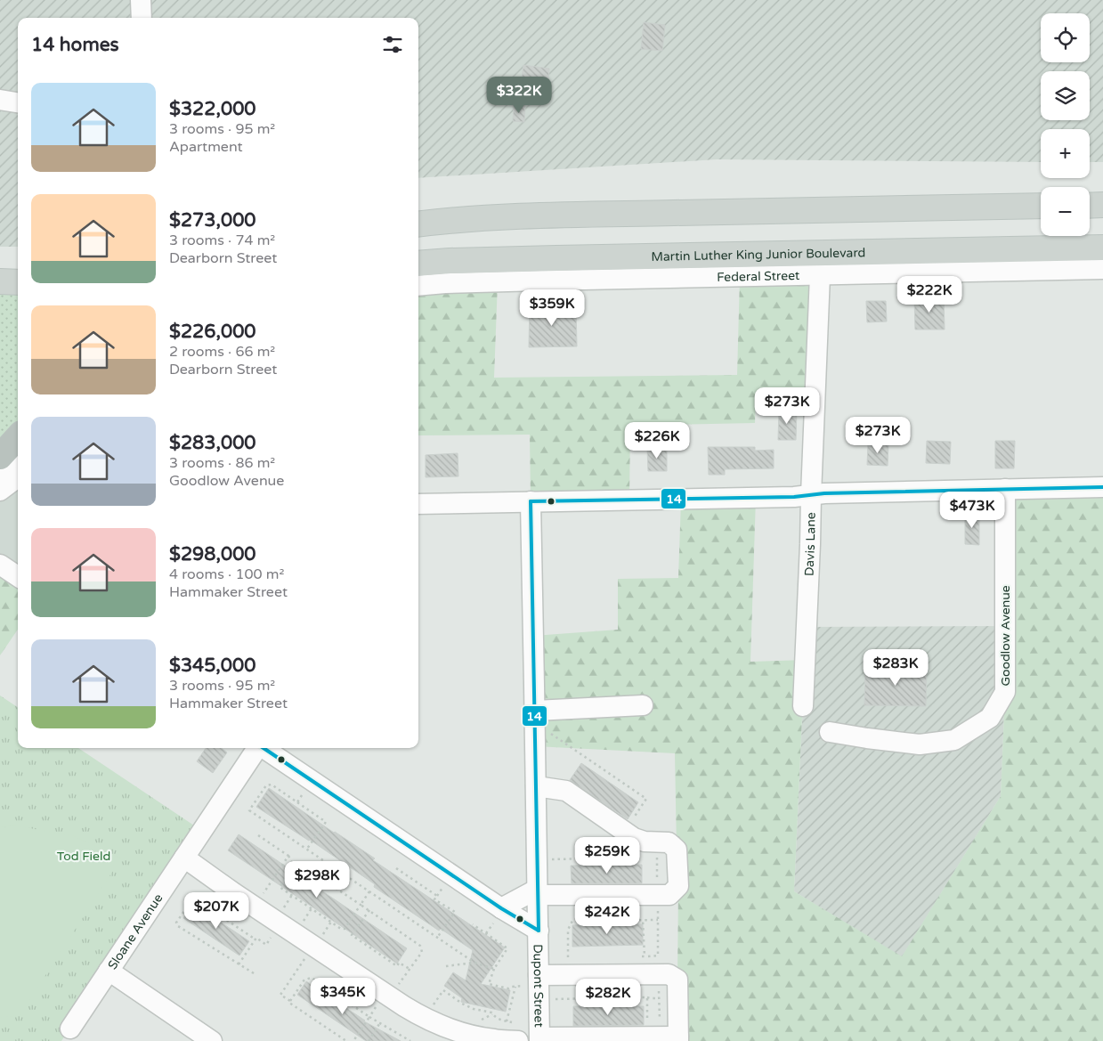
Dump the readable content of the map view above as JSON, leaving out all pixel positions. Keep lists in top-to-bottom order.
{
  "streets": {
    "main road": ["Martin Luther King Junior Boulevard"],
    "street": [
      "Federal Street",
      "Davis Lane",
      "Goodlow Avenue",
      "Sloane Avenue",
      "Dupont Street"
    ]
  },
  "crossings": [
    ["Federal Street", "Davis Lane"]
  ],
  "parks": ["Tod Field"],
  "lines": ["transit line 14"],
  "page": {
    "map_buttons": ["+", "−"],
    "heading": "14 homes",
    "list": [
      {
        "name": "$322,000",
        "note": "3 rooms · 95 m² · Apartment"
      },
      {
        "name": "$273,000",
        "note": "3 rooms · 74 m² · Dearborn Street"
      },
      {
        "name": "$226,000",
        "note": "2 rooms · 66 m² · Dearborn Street"
      },
      {
        "name": "$283,000",
        "note": "3 rooms · 86 m² · Goodlow Avenue"
      },
      {
        "name": "$298,000",
        "note": "4 rooms · 100 m² · Hammaker Street"
      },
      {
        "name": "$345,000",
        "note": "3 rooms · 95 m² · Hammaker Street"
      }
    ],
    "price": [
      "$322K",
      "$222K",
      "$359K",
      "$273K",
      "$273K",
      "$226K",
      "$473K",
      "$283K",
      "$259K",
      "$298K",
      "$207K",
      "$242K",
      "$345K",
      "$282K"
    ]
  }
}
